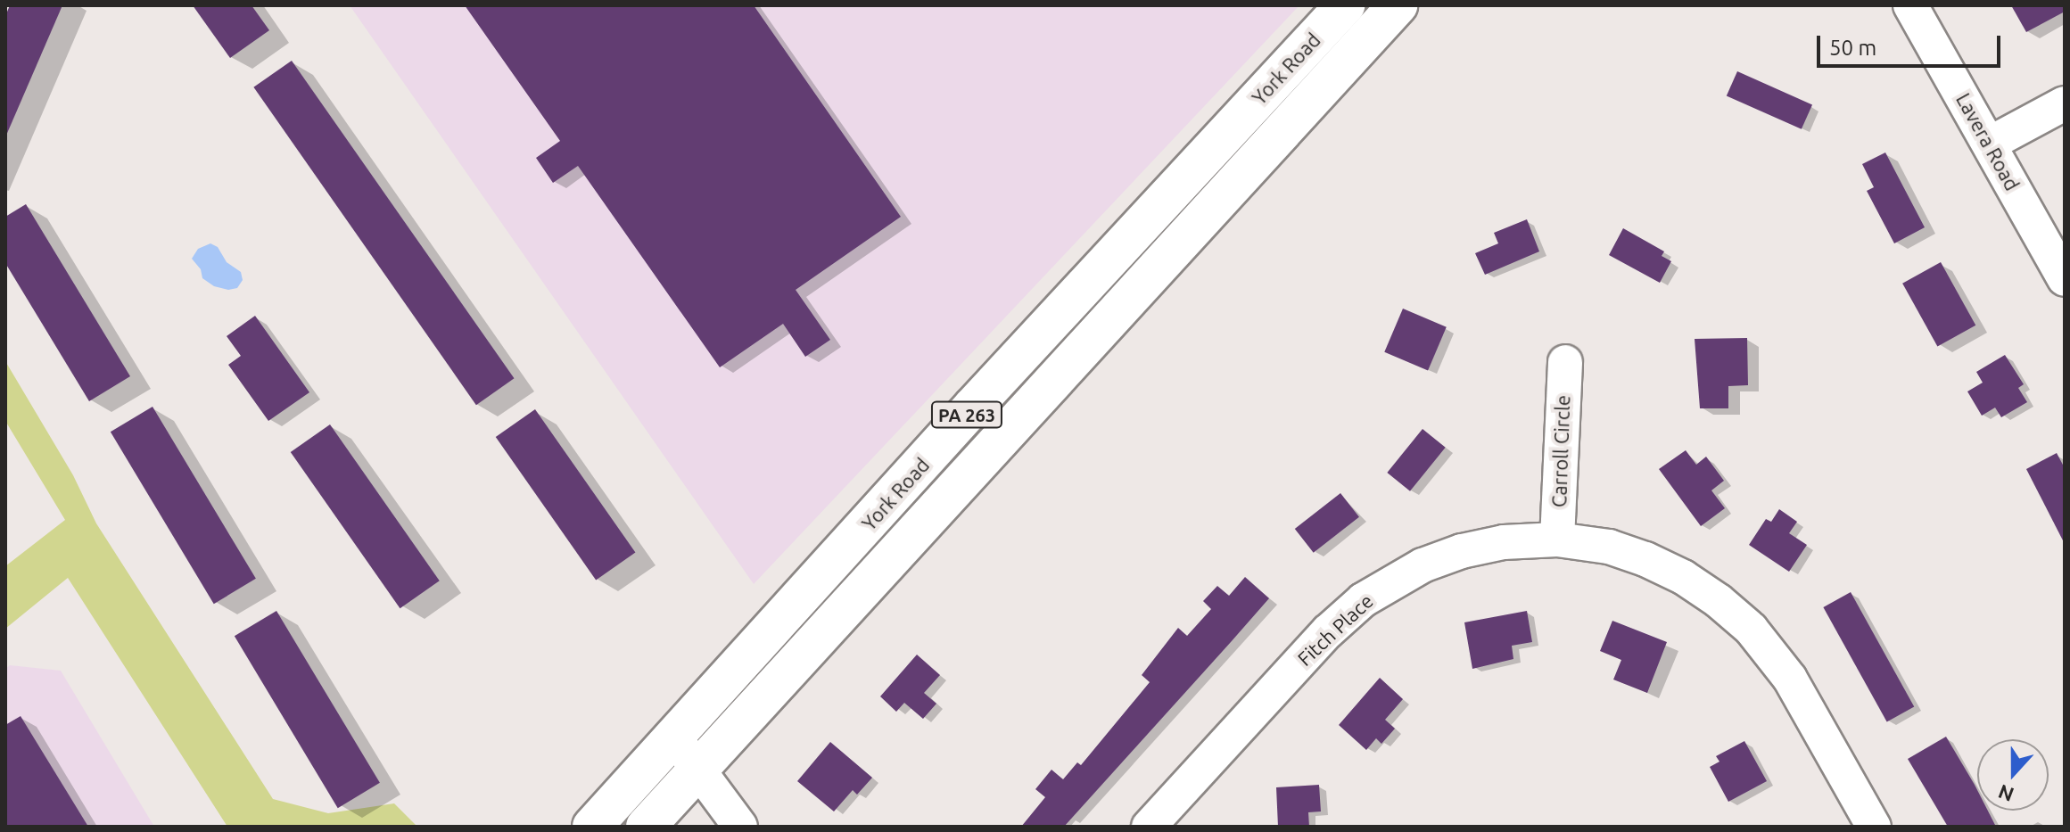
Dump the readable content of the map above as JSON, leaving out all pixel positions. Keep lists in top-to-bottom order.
{
  "streets": {
    "highway": ["York Road", "PA 263"],
    "street": ["Lavera Road", "Carroll Circle", "Fitch Place"]
  },
  "crossings": [
    ["Carroll Circle", "Fitch Place"]
  ],
  "scale_bar": "50 m",
  "north": "bottom"
}
